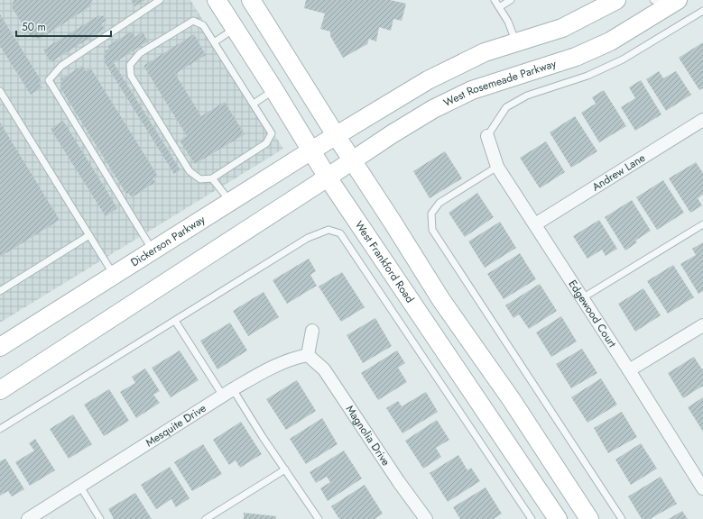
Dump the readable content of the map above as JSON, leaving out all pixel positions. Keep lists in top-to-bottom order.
{
  "streets": {
    "main road": ["West Rosemeade Parkway", "Dickerson Parkway", "West Frankford Road"],
    "street": [
      "Andrew Lane",
      "Edgewood Court",
      "Mesquite Drive",
      "Magnolia Drive"
    ]
  },
  "crossings": [
    ["West Rosemeade Parkway", "West Frankford Road"],
    ["Andrew Lane", "Edgewood Court"],
    ["Dickerson Parkway", "West Frankford Road"],
    ["Mesquite Drive", "Magnolia Drive"]
  ],
  "scale_bar": "50 m"
}
